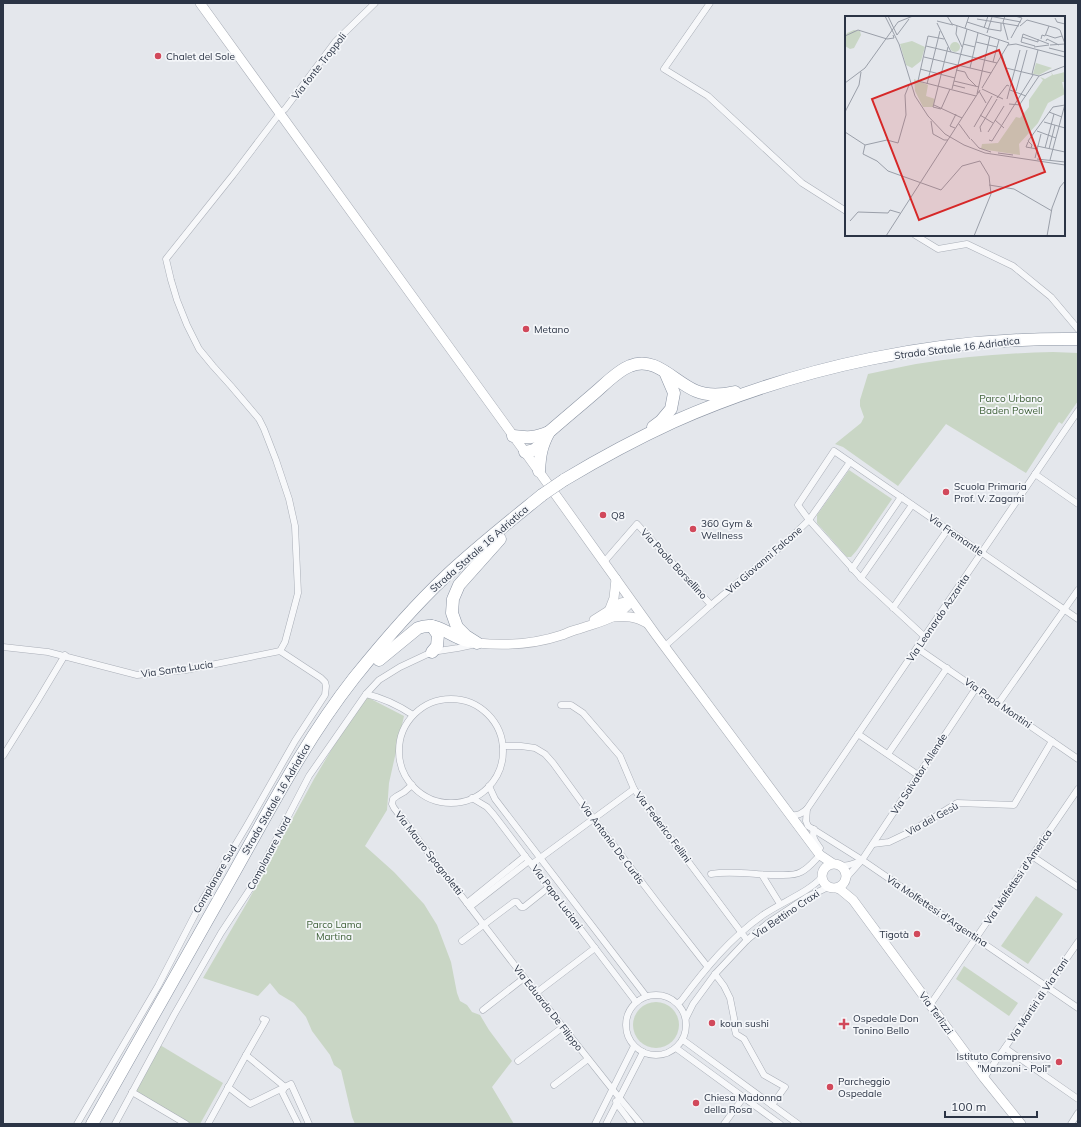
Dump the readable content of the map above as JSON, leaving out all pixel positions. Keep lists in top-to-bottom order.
{
  "streets": {
    "highway": ["Strada Statale 16 Adriatica"],
    "main road": ["Via Terlizzi"],
    "street": [
      "Via fonte Troppoli",
      "Via Fremantle",
      "Via Giovanni Falcone",
      "Via Paolo Borsellino",
      "Via Leonardo Azzarita",
      "Via Santa Lucia",
      "Via Papa Montini",
      "Via Salvator Allende",
      "Via del Gesù",
      "Via Federico Fellini",
      "Via Antonio De Curtis",
      "Complanare Nord",
      "Via Mauro Spagnoletti",
      "Via Molfettesi d'America",
      "Complanare Sud",
      "Via Papa Luciani",
      "Via Molfettesi d'Argentina",
      "Via Bettino Craxi",
      "Via Martiri di Via Fani",
      "Via Eduardo De Filippo"
    ]
  },
  "crossings": [
    ["Via fonte Troppoli", "Via Santa Lucia"],
    ["Via fonte Troppoli", "Complanare Sud"],
    ["Via Fremantle", "Via Giovanni Falcone"],
    ["Via Fremantle", "Via Leonardo Azzarita"],
    ["Via Giovanni Falcone", "Via Paolo Borsellino"],
    ["Via Leonardo Azzarita", "Via Papa Montini"],
    ["Via Santa Lucia", "Complanare Sud"],
    ["Via Papa Montini", "Via Salvator Allende"],
    ["Via Papa Montini", "Via del Gesù"],
    ["Via Salvator Allende", "Via del Gesù"],
    ["Via Salvator Allende", "Via Molfettesi d'Argentina"],
    ["Via Salvator Allende", "Via Bettino Craxi"],
    ["Via Salvator Allende", "Via Terlizzi"],
    ["Via Federico Fellini", "Via Bettino Craxi"],
    ["Via Antonio De Curtis", "Via Mauro Spagnoletti"],
    ["Via Antonio De Curtis", "Via Papa Luciani"],
    ["Via Antonio De Curtis", "Via Bettino Craxi"],
    ["Via Mauro Spagnoletti", "Via Papa Luciani"],
    ["Via Mauro Spagnoletti", "Via Eduardo De Filippo"],
    ["Via Molfettesi d'America", "Via Molfettesi d'Argentina"],
    ["Via Molfettesi d'America", "Via Terlizzi"],
    ["Via Papa Luciani", "Via Bettino Craxi"],
    ["Via Molfettesi d'Argentina", "Via Martiri di Via Fani"],
    ["Via Bettino Craxi", "Via Terlizzi"],
    ["Via Martiri di Via Fani", "Via Terlizzi"]
  ],
  "parks": ["Parco Urbano Baden Powell", "Parco Lama Martina"],
  "places": {
    "other": [
      "Chalet del Sole",
      "Metano",
      "Scuola Primaria Prof. V. Zagami",
      "Q8",
      "360 Gym & Wellness",
      "Tigotà",
      "koun sushi",
      "Istituto Comprensivo \"Manzoni - Poli\"",
      "Parcheggio Ospedale",
      "Chiesa Madonna della Rosa"
    ],
    "health": ["Ospedale Don Tonino Bello"]
  },
  "scale_bar": "100 m"
}
